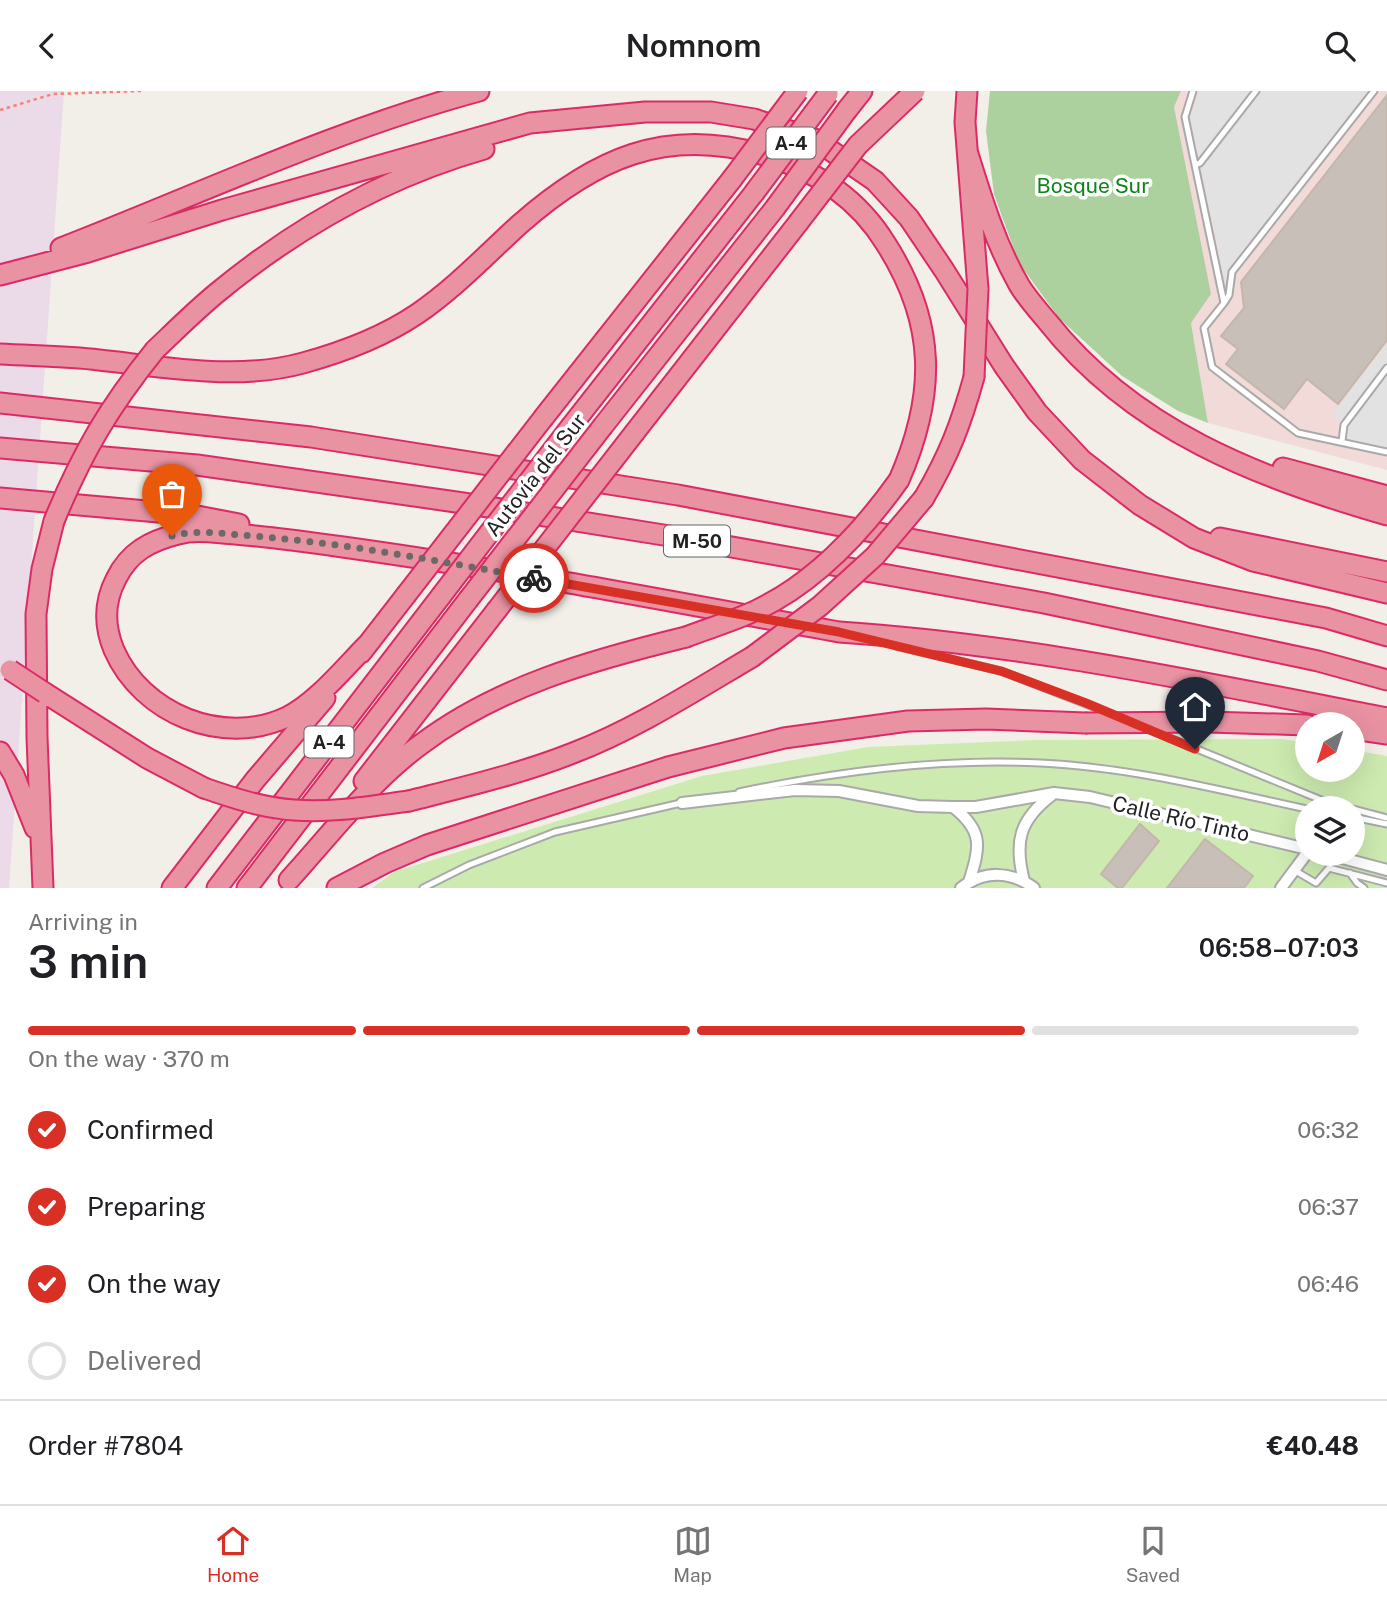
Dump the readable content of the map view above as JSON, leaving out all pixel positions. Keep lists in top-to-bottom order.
{
  "streets": {
    "highway": ["A-4", "Autovía del Sur", "M-50"],
    "street": ["Calle Río Tinto"]
  },
  "parks": ["Bosque Sur"],
  "north": "bottom left",
  "page": {
    "header": "Nomnom",
    "heading": ["3 min", "Arriving in", "06:58–07:03"],
    "panel": ["Order #7804", "€40.48"],
    "bar": "On the way · 370 m",
    "list": [
      ["Confirmed", "06:32"],
      ["Preparing", "06:37"],
      ["On the way", "06:46"],
      "Delivered"
    ],
    "tabs": ["Home", "Map", "Saved"]
  }
}
